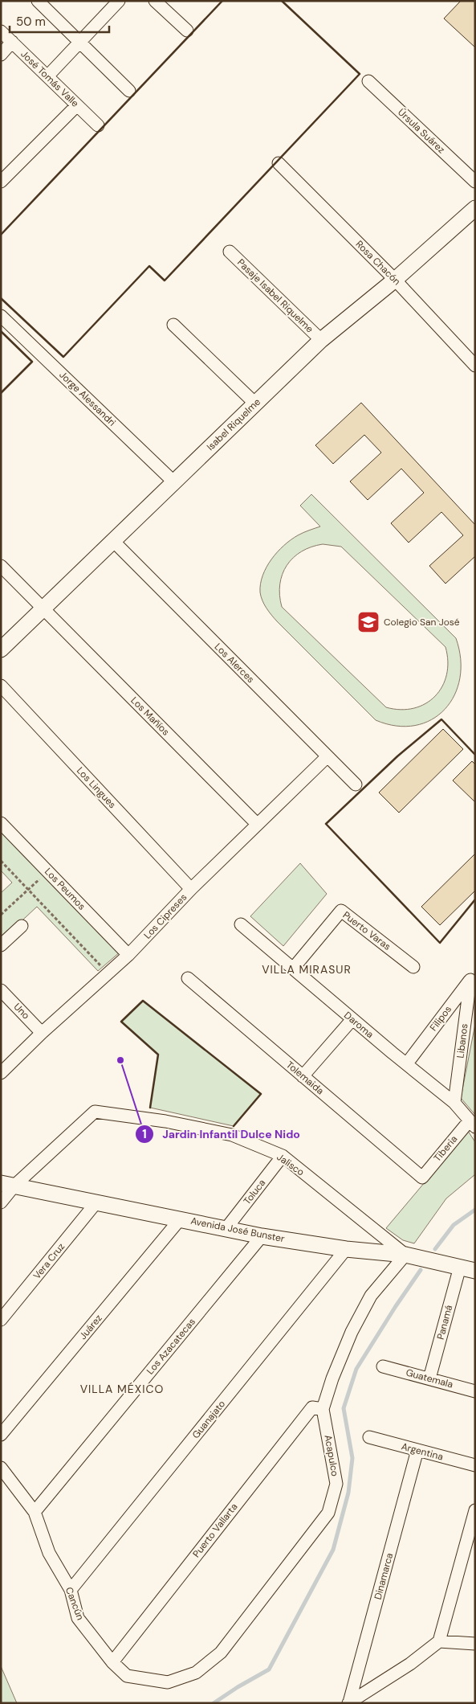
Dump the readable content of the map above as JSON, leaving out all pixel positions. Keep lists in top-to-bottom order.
{
  "streets": {
    "street": [
      "José Tomás Valle",
      "Úrsula Suárez",
      "Rosa Chacón",
      "Pasaje Isabel Riquelme",
      "Jorge Alessandri",
      "Isabel Riquelme",
      "Los Alerces",
      "Los Mañíos",
      "Los Lingues",
      "Los Peumos",
      "Los Cipreses",
      "Puerto Varas",
      "Uno",
      "Filipos",
      "Daroma",
      "Libanos",
      "Tolemaida",
      "Tiberia",
      "Jalisco",
      "Toluca",
      "Avenida José Bunster",
      "Vera Cruz",
      "Panamá",
      "Juárez",
      "Los Azacatecas",
      "Guatemala",
      "Guanajato",
      "Argentina",
      "Acapulco",
      "Puerto Vallarta",
      "Dinamarca",
      "Cancún"
    ]
  },
  "crossings": [
    ["Rosa Chacón", "Isabel Riquelme"],
    ["Pasaje Isabel Riquelme", "Isabel Riquelme"],
    ["Jorge Alessandri", "Isabel Riquelme"],
    ["Isabel Riquelme", "Los Alerces"],
    ["Isabel Riquelme", "Los Mañíos"],
    ["Los Alerces", "Los Cipreses"],
    ["Los Mañíos", "Los Cipreses"],
    ["Los Lingues", "Los Cipreses"],
    ["Los Peumos", "Los Cipreses"],
    ["Los Cipreses", "Uno"],
    ["Puerto Varas", "Daroma"],
    ["Filipos", "Daroma"],
    ["Filipos", "Libanos"],
    ["Daroma", "Libanos"],
    ["Daroma", "Tiberia"],
    ["Tolemaida", "Tiberia"],
    ["Jalisco", "Toluca"],
    ["Jalisco", "Avenida José Bunster"],
    ["Jalisco", "Acapulco"],
    ["Toluca", "Avenida José Bunster"],
    ["Avenida José Bunster", "Vera Cruz"],
    ["Avenida José Bunster", "Panamá"],
    ["Avenida José Bunster", "Juárez"],
    ["Avenida José Bunster", "Los Azacatecas"],
    ["Avenida José Bunster", "Guanajato"],
    ["Avenida José Bunster", "Acapulco"],
    ["Panamá", "Guatemala"],
    ["Los Azacatecas", "Cancún"],
    ["Guanajato", "Cancún"],
    ["Argentina", "Dinamarca"],
    ["Acapulco", "Puerto Vallarta"],
    ["Acapulco", "Cancún"],
    ["Puerto Vallarta", "Cancún"]
  ],
  "districts": ["VILLA MIRASUR", "VILLA MÉXICO"],
  "places": {
    "school or university": ["Colegio San José"],
    "other": ["Jardin Infantil Dulce Nido"]
  },
  "scale_bar": "50 m"
}
